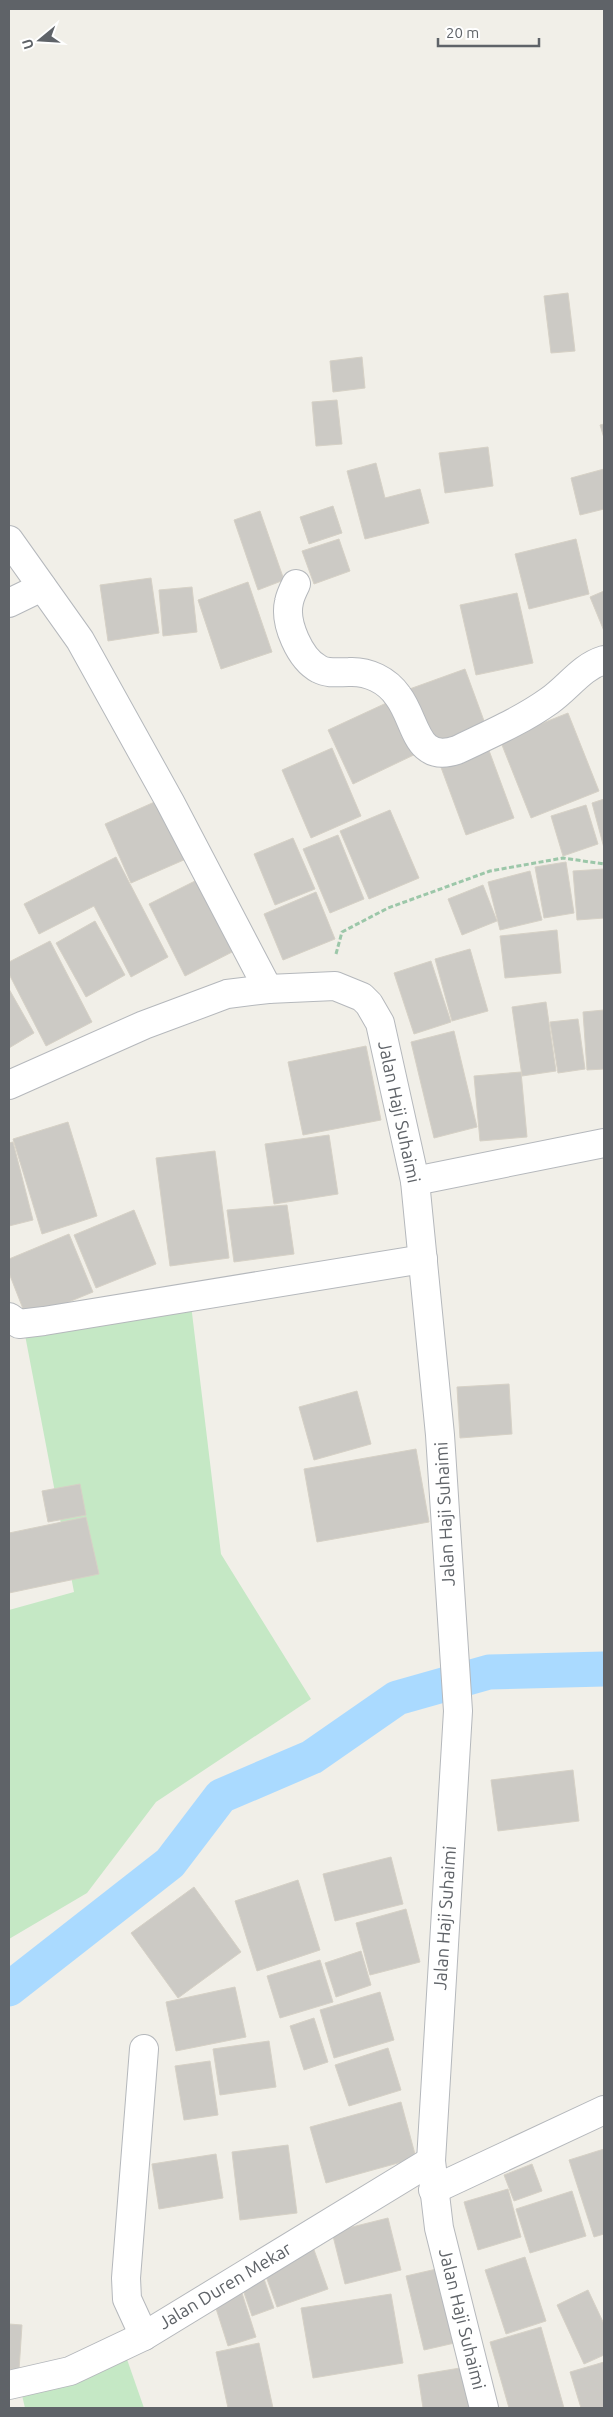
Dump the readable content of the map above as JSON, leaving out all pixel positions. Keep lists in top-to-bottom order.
{
  "streets": {
    "street": ["Jalan Haji Suhaimi", "Jalan Duren Mekar"]
  },
  "crossings": [
    ["Jalan Haji Suhaimi", "Jalan Duren Mekar"]
  ],
  "scale_bar": "20 m",
  "north": "left"
}
